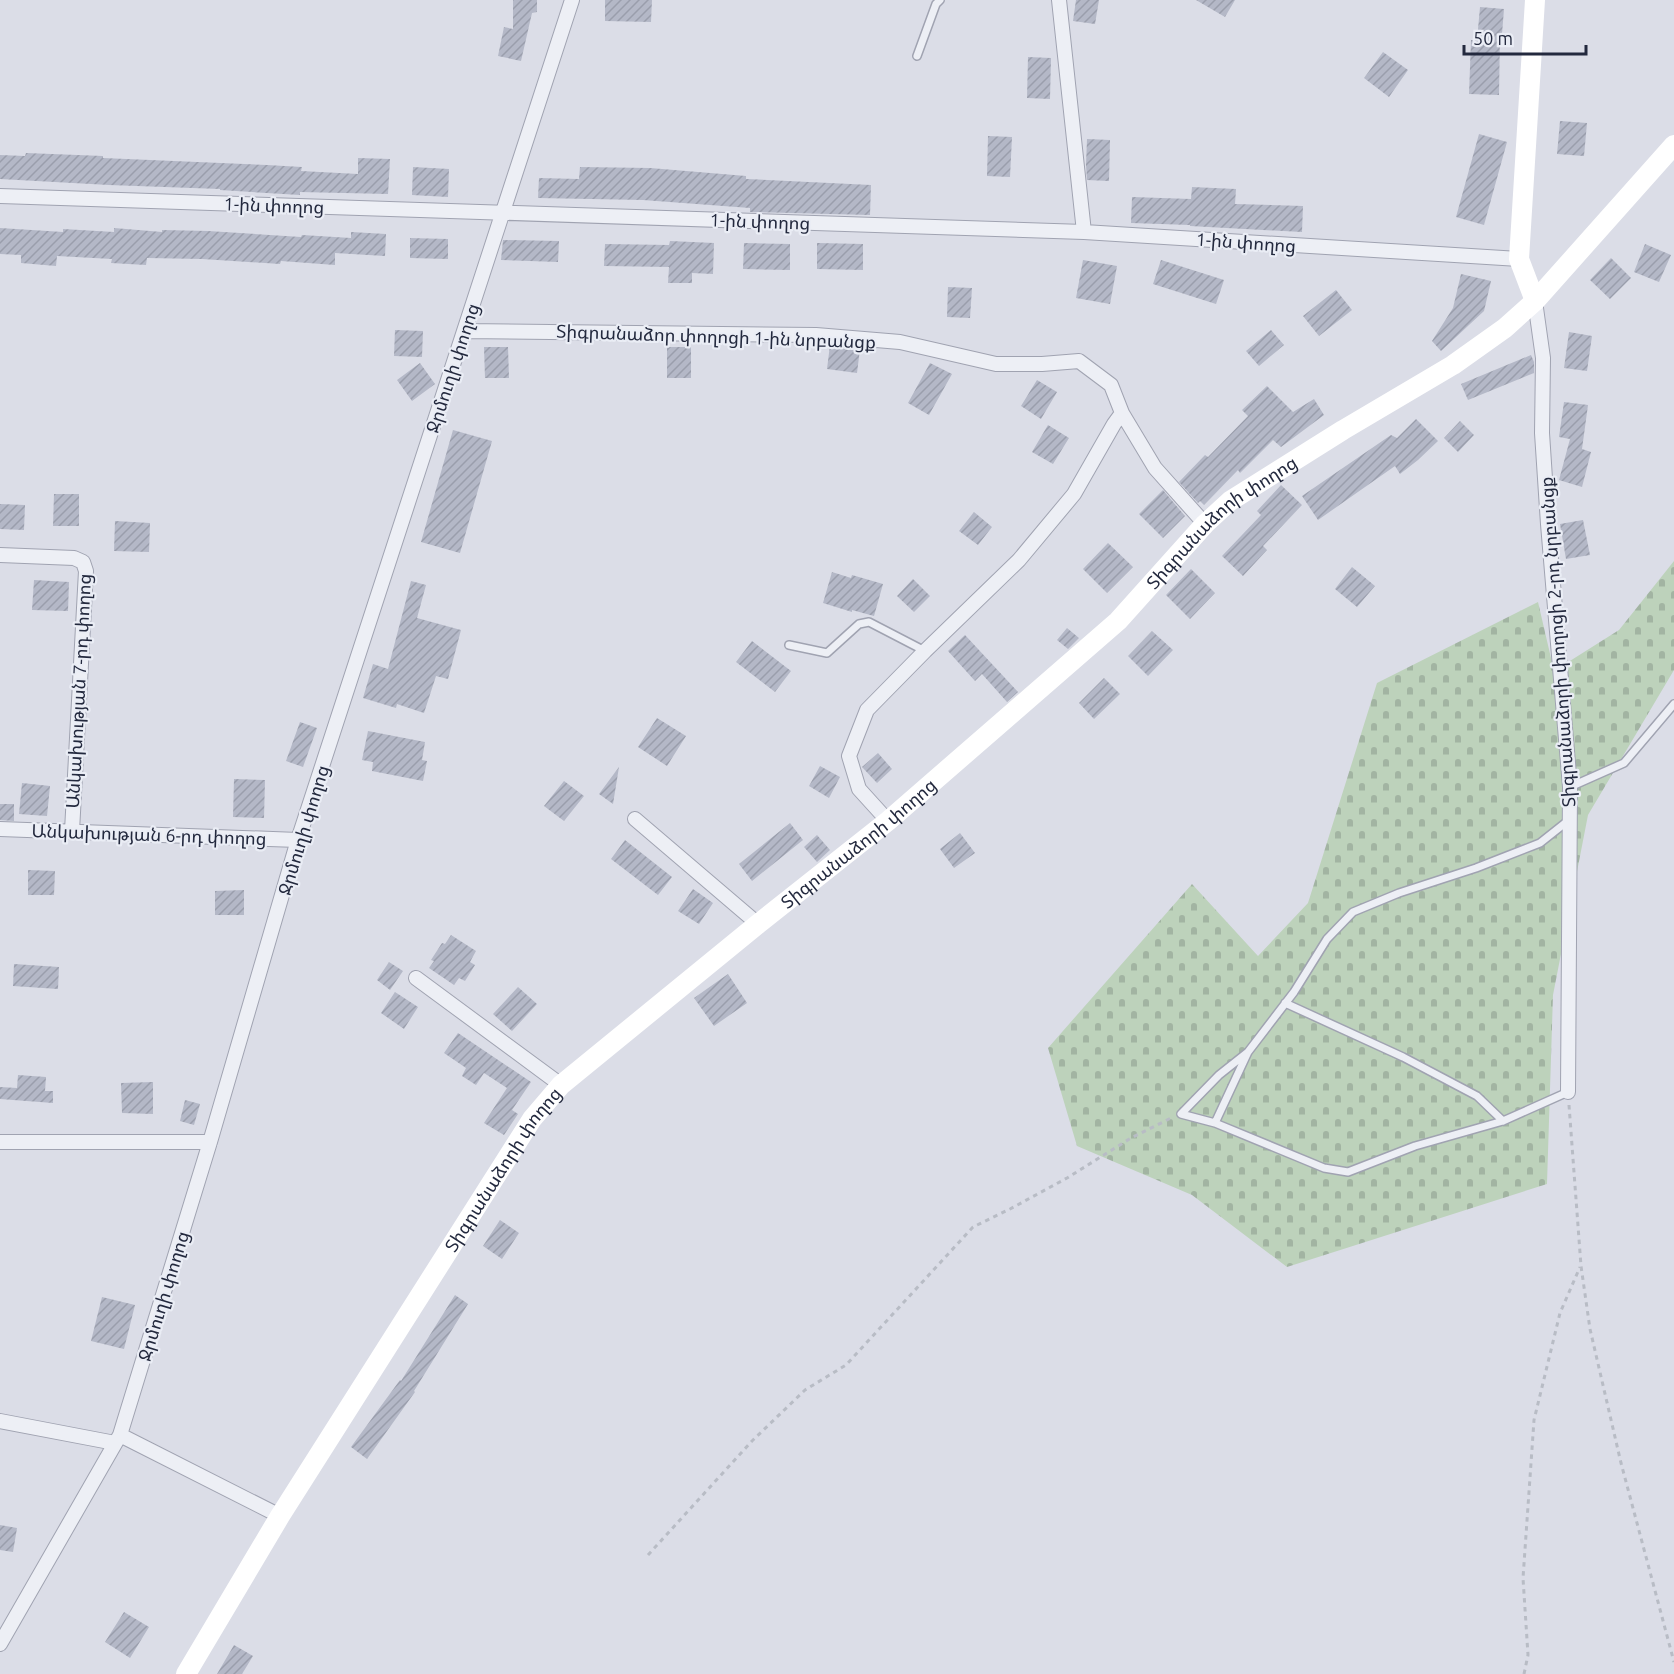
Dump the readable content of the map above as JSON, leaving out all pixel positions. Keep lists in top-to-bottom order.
{
  "streets": {
    "main road": ["Տիգրանաձորի փողոց"],
    "street": [
      "1-ին փողոց",
      "Տիգրանաձոր փողոցի 1-ին նրբանցք",
      "Ջրմուղի փողոց",
      "Տիգրանաձորի փողոցի 2-րդ նրբանցք",
      "Անկախության 7-րդ փողոց",
      "Անկախության 6-րդ փողոց"
    ]
  },
  "crossings": [
    ["1-ին փողոց", "Ջրմուղի փողոց"],
    ["Տիգրանաձոր փողոցի 1-ին նրբանցք", "Ջրմուղի փողոց"],
    ["Տիգրանաձոր փողոցի 1-ին նրբանցք", "Տիգրանաձորի փողոց"],
    ["Ջրմուղի փողոց", "Անկախության 6-րդ փողոց"],
    ["Տիգրանաձորի փողոց", "Տիգրանաձորի փողոցի 2-րդ նրբանցք"],
    ["Անկախության 7-րդ փողոց", "Անկախության 6-րդ փողոց"]
  ],
  "scale_bar": "50 m"
}
